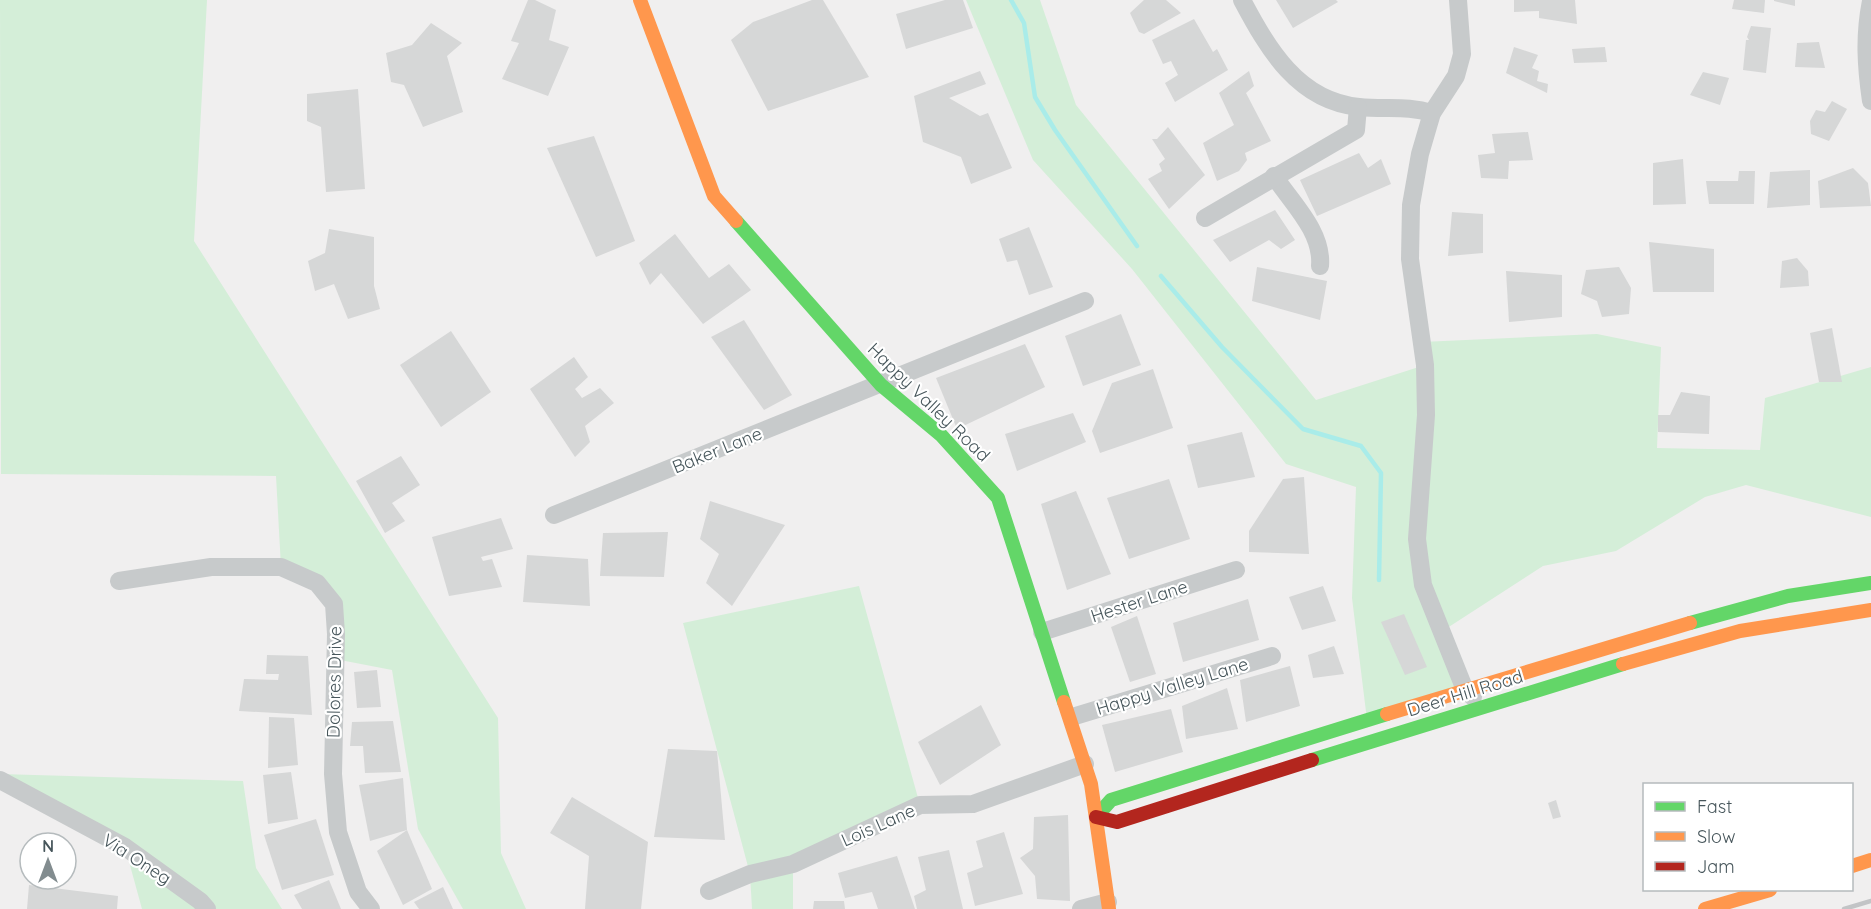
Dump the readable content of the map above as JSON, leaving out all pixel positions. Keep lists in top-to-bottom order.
{
  "streets": {
    "main road": ["Happy Valley Road", "Deer Hill Road"],
    "street": [
      "Baker Lane",
      "Hester Lane",
      "Dolores Drive",
      "Happy Valley Lane",
      "Lois Lane",
      "Via Oneg"
    ]
  },
  "crossings": [
    ["Happy Valley Road", "Baker Lane"],
    ["Happy Valley Road", "Hester Lane"],
    ["Happy Valley Road", "Happy Valley Lane"],
    ["Happy Valley Road", "Deer Hill Road"],
    ["Happy Valley Road", "Lois Lane"]
  ],
  "legend": ["Fast", "Slow", "Jam"],
  "north": "top"
}
